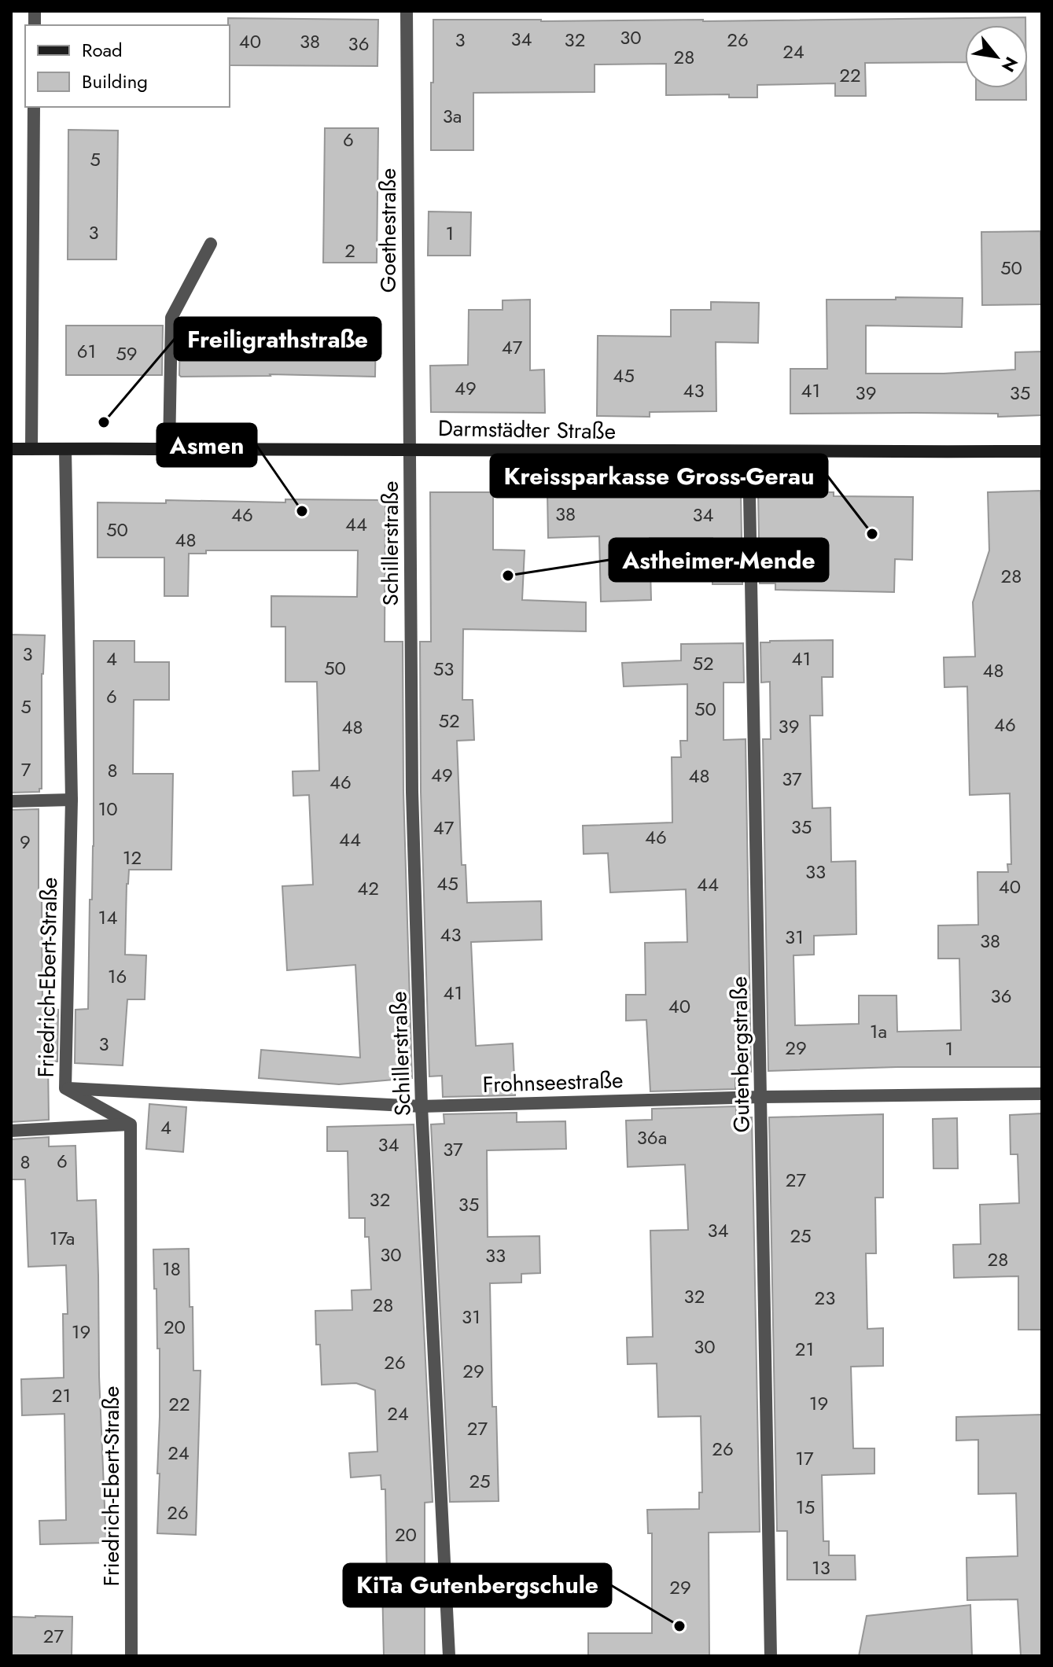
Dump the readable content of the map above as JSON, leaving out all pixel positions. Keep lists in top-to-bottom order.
{
  "streets": {
    "main road": ["Darmstädter Straße"],
    "street": [
      "Goethestraße",
      "Schillerstraße",
      "Friedrich-Ebert-Straße",
      "Gutenbergstraße",
      "Frohnseestraße"
    ]
  },
  "crossings": [
    ["Goethestraße", "Darmstädter Straße"],
    ["Goethestraße", "Schillerstraße"],
    ["Darmstädter Straße", "Schillerstraße"],
    ["Darmstädter Straße", "Friedrich-Ebert-Straße"],
    ["Darmstädter Straße", "Gutenbergstraße"],
    ["Schillerstraße", "Frohnseestraße"],
    ["Friedrich-Ebert-Straße", "Frohnseestraße"],
    ["Gutenbergstraße", "Frohnseestraße"]
  ],
  "places": [
    "Freiligrathstraße",
    "Asmen",
    "Kreissparkasse Gross-Gerau",
    "Astheimer-Mende",
    "KiTa Gutenbergschule"
  ],
  "house_numbers": [
    "30",
    "34",
    "3",
    "32",
    "26",
    "40",
    "38",
    "36",
    "24",
    "28",
    "22",
    "3a",
    "6",
    "5",
    "3",
    "1",
    "2",
    "50",
    "47",
    "61",
    "59",
    "45",
    "49",
    "43",
    "41",
    "39",
    "35",
    "38",
    "46",
    "34",
    "44",
    "50",
    "48",
    "28",
    "3",
    "4",
    "41",
    "52",
    "50",
    "53",
    "48",
    "6",
    "5",
    "50",
    "52",
    "46",
    "39",
    "48",
    "7",
    "8",
    "49",
    "48",
    "37",
    "46",
    "10",
    "35",
    "47",
    "46",
    "44",
    "9",
    "12",
    "33",
    "45",
    "44",
    "40",
    "42",
    "14",
    "43",
    "31",
    "38",
    "16",
    "41",
    "36",
    "40",
    "1a",
    "3",
    "29",
    "1",
    "4",
    "36a",
    "34",
    "37",
    "6",
    "8",
    "27",
    "32",
    "35",
    "34",
    "25",
    "17a",
    "30",
    "33",
    "28",
    "18",
    "32",
    "23",
    "28",
    "31",
    "20",
    "19",
    "30",
    "21",
    "26",
    "29",
    "21",
    "19",
    "22",
    "24",
    "27",
    "26",
    "24",
    "17",
    "25",
    "15",
    "26",
    "20",
    "13",
    "29",
    "27"
  ],
  "legend": ["Road", "Building"],
  "north": "bottom right"
}
